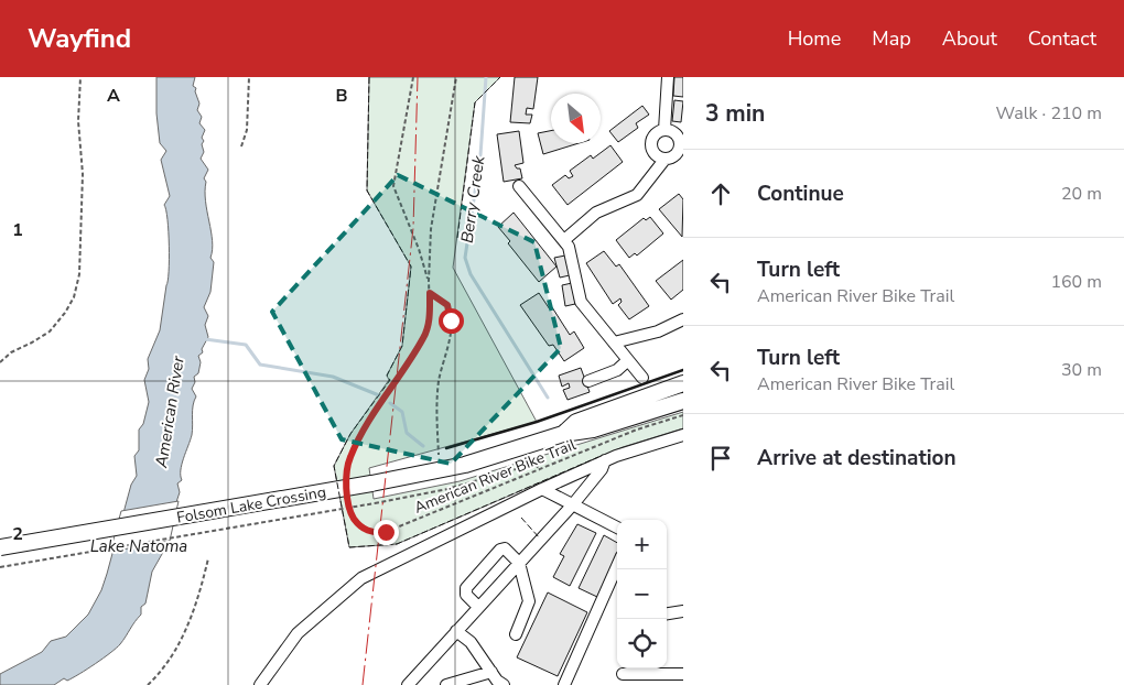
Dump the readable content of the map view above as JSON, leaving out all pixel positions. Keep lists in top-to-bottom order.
{
  "streets": {
    "main road": ["Folsom Lake Crossing"],
    "path": ["American River Bike Trail"]
  },
  "water": ["Berry Creek", "American River", "Lake Natoma"],
  "north": "bottom right",
  "page": {
    "header": "Wayfind",
    "nav": [
      "Home",
      "Map",
      "About",
      "Contact"
    ],
    "heading": ["3 min", "Walk · 210 m"],
    "list": [
      ["Continue", "20 m"],
      ["Turn left", "American River Bike Trail", "160 m"],
      ["Turn left", "American River Bike Trail", "30 m"],
      "Arrive at destination"
    ],
    "map_buttons": ["+", "−"]
  },
  "grid": {
    "columns": ["A", "B"],
    "rows": ["1", "2"]
  }
}
